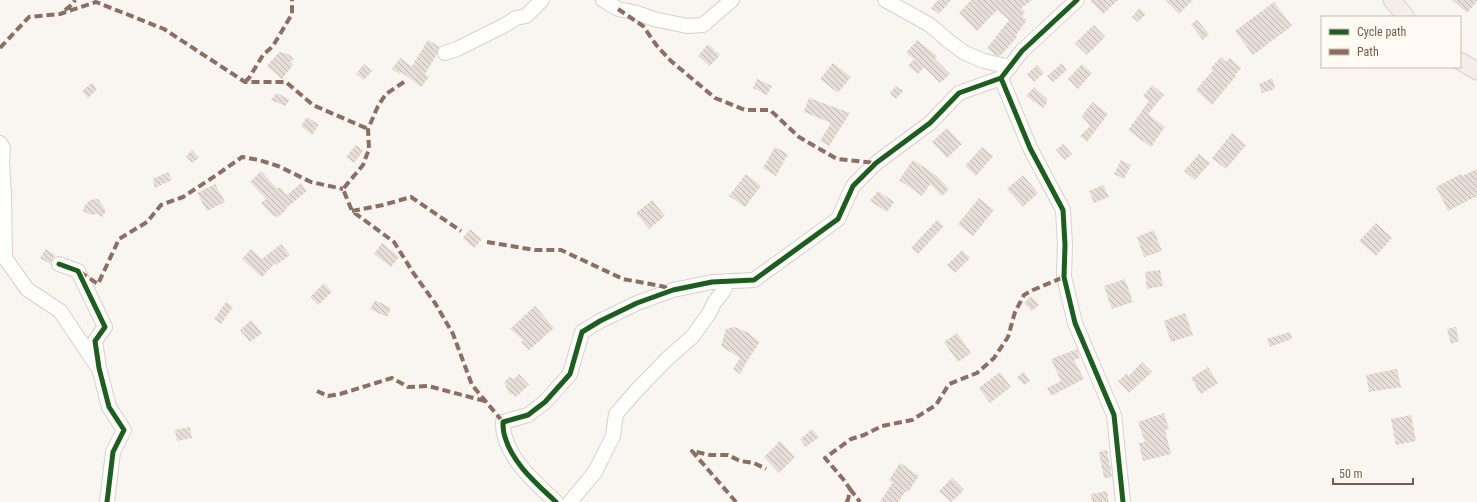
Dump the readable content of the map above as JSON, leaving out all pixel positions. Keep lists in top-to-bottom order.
{
  "legend": ["Cycle path", "Path"],
  "scale_bar": "50 m"
}
